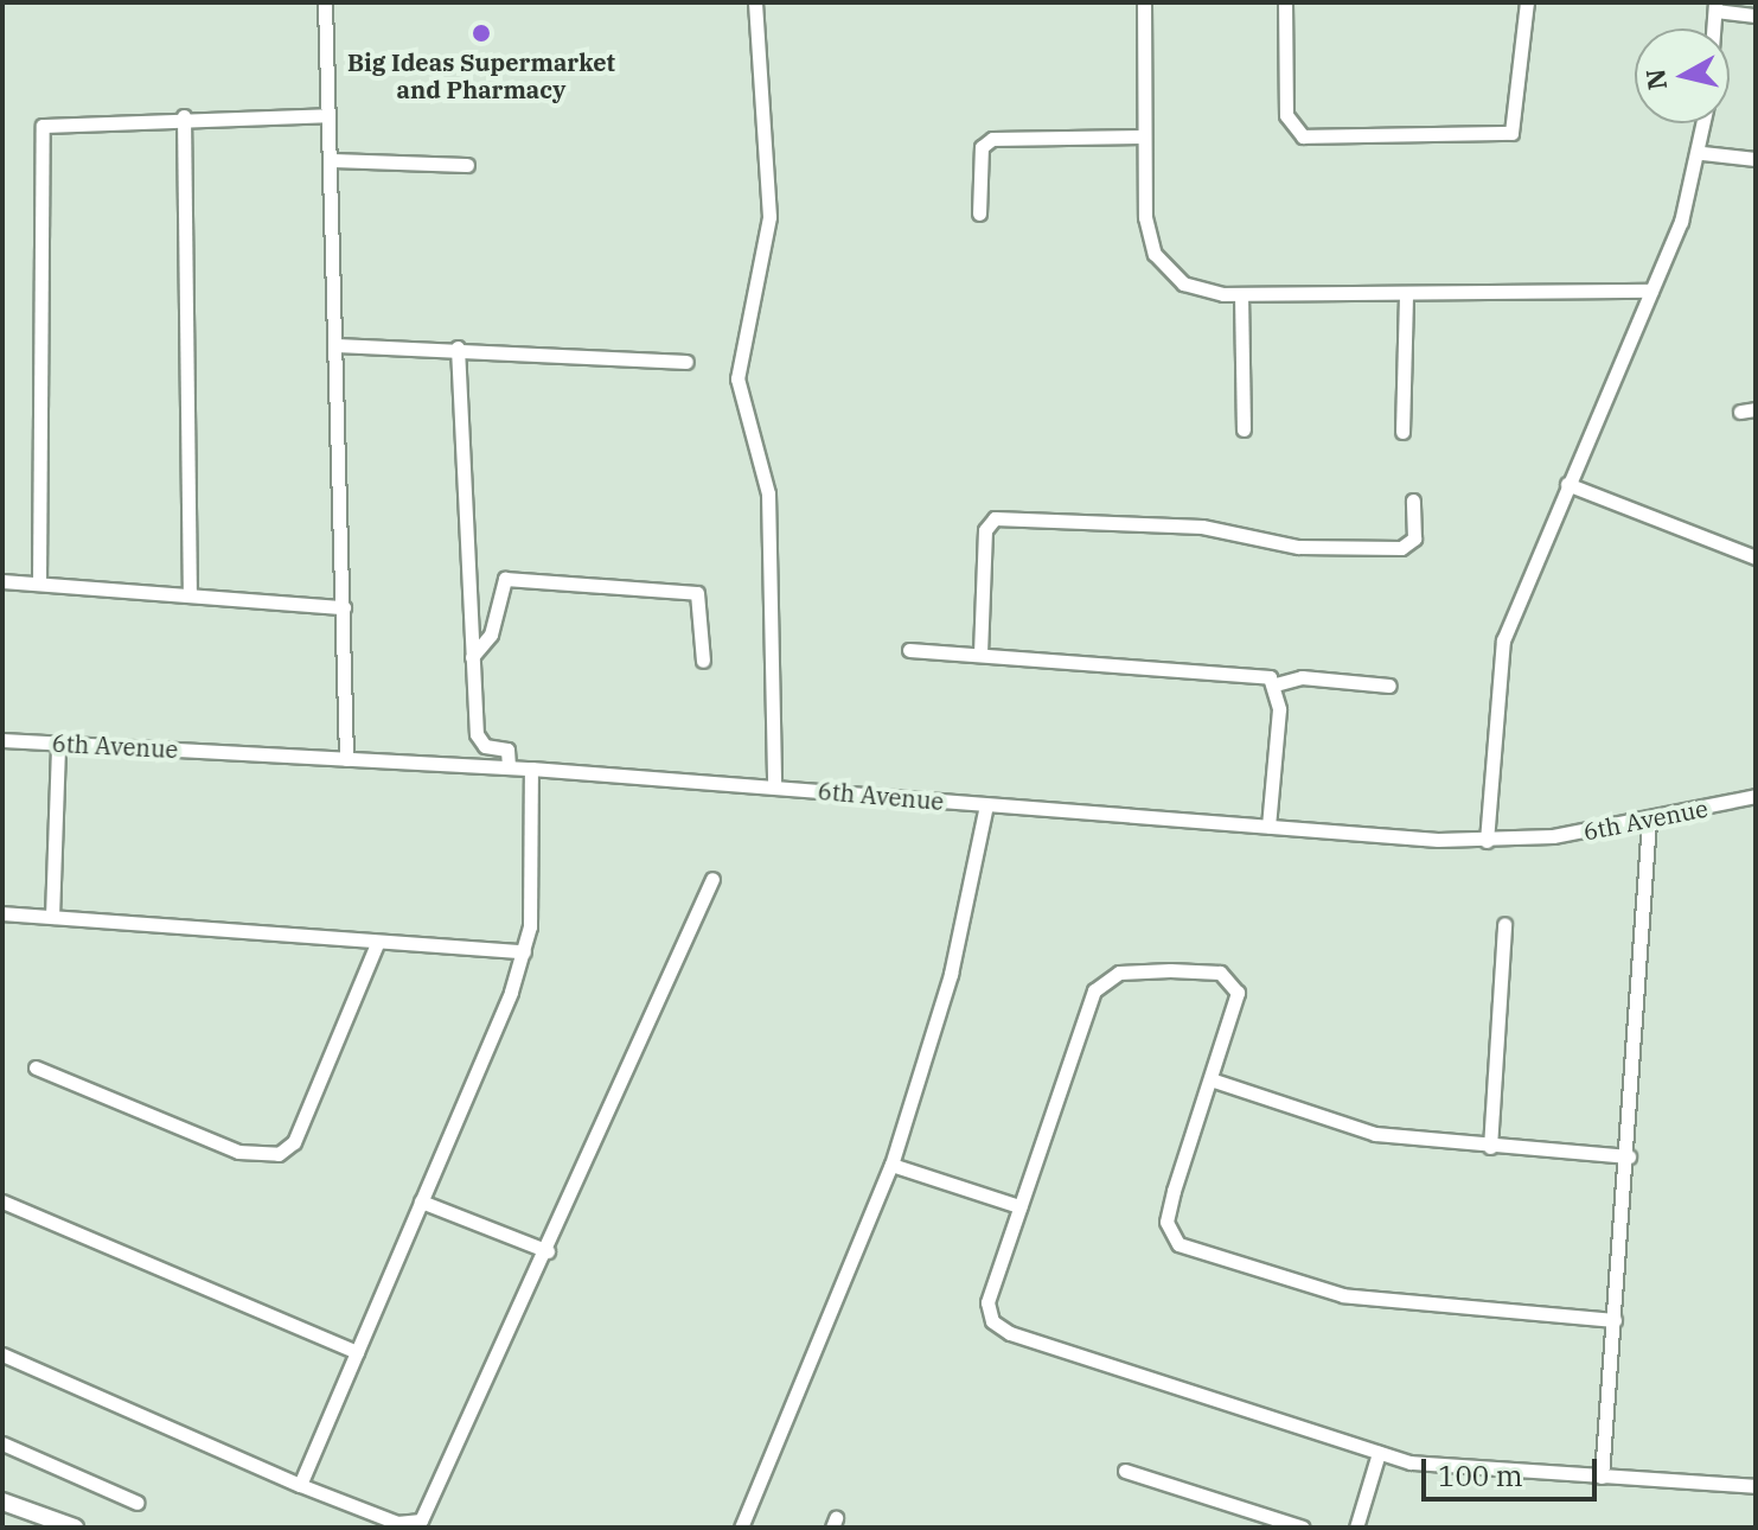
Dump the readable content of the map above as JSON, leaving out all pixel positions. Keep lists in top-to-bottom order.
{
  "streets": {
    "street": ["6th Avenue"]
  },
  "places": ["Big Ideas Supermarket and Pharmacy"],
  "scale_bar": "100 m",
  "north": "left"
}
